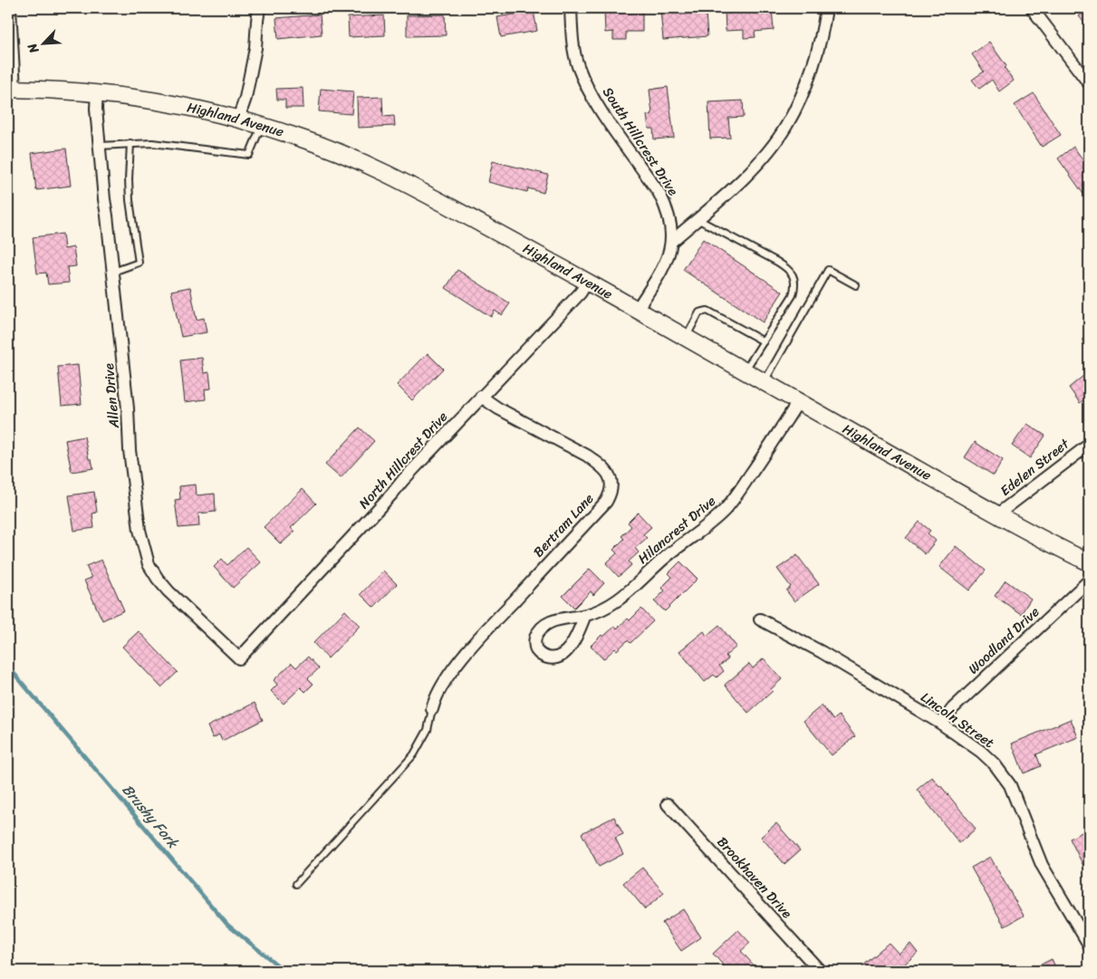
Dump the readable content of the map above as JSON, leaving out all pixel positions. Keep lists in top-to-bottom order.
{
  "streets": {
    "main road": ["Highland Avenue"],
    "street": [
      "South Hillcrest Drive",
      "Allen Drive",
      "North Hillcrest Drive",
      "Edelen Street",
      "Bertram Lane",
      "Hilancrest Drive",
      "Woodland Drive",
      "Lincoln Street",
      "Brookhaven Drive"
    ]
  },
  "crossings": [
    ["Highland Avenue", "South Hillcrest Drive"],
    ["Highland Avenue", "Allen Drive"],
    ["Highland Avenue", "North Hillcrest Drive"],
    ["Highland Avenue", "Edelen Street"],
    ["Highland Avenue", "Hilancrest Drive"],
    ["Allen Drive", "North Hillcrest Drive"],
    ["North Hillcrest Drive", "Bertram Lane"],
    ["Woodland Drive", "Lincoln Street"]
  ],
  "water": ["Brushy Fork"],
  "north": "bottom left"
}
